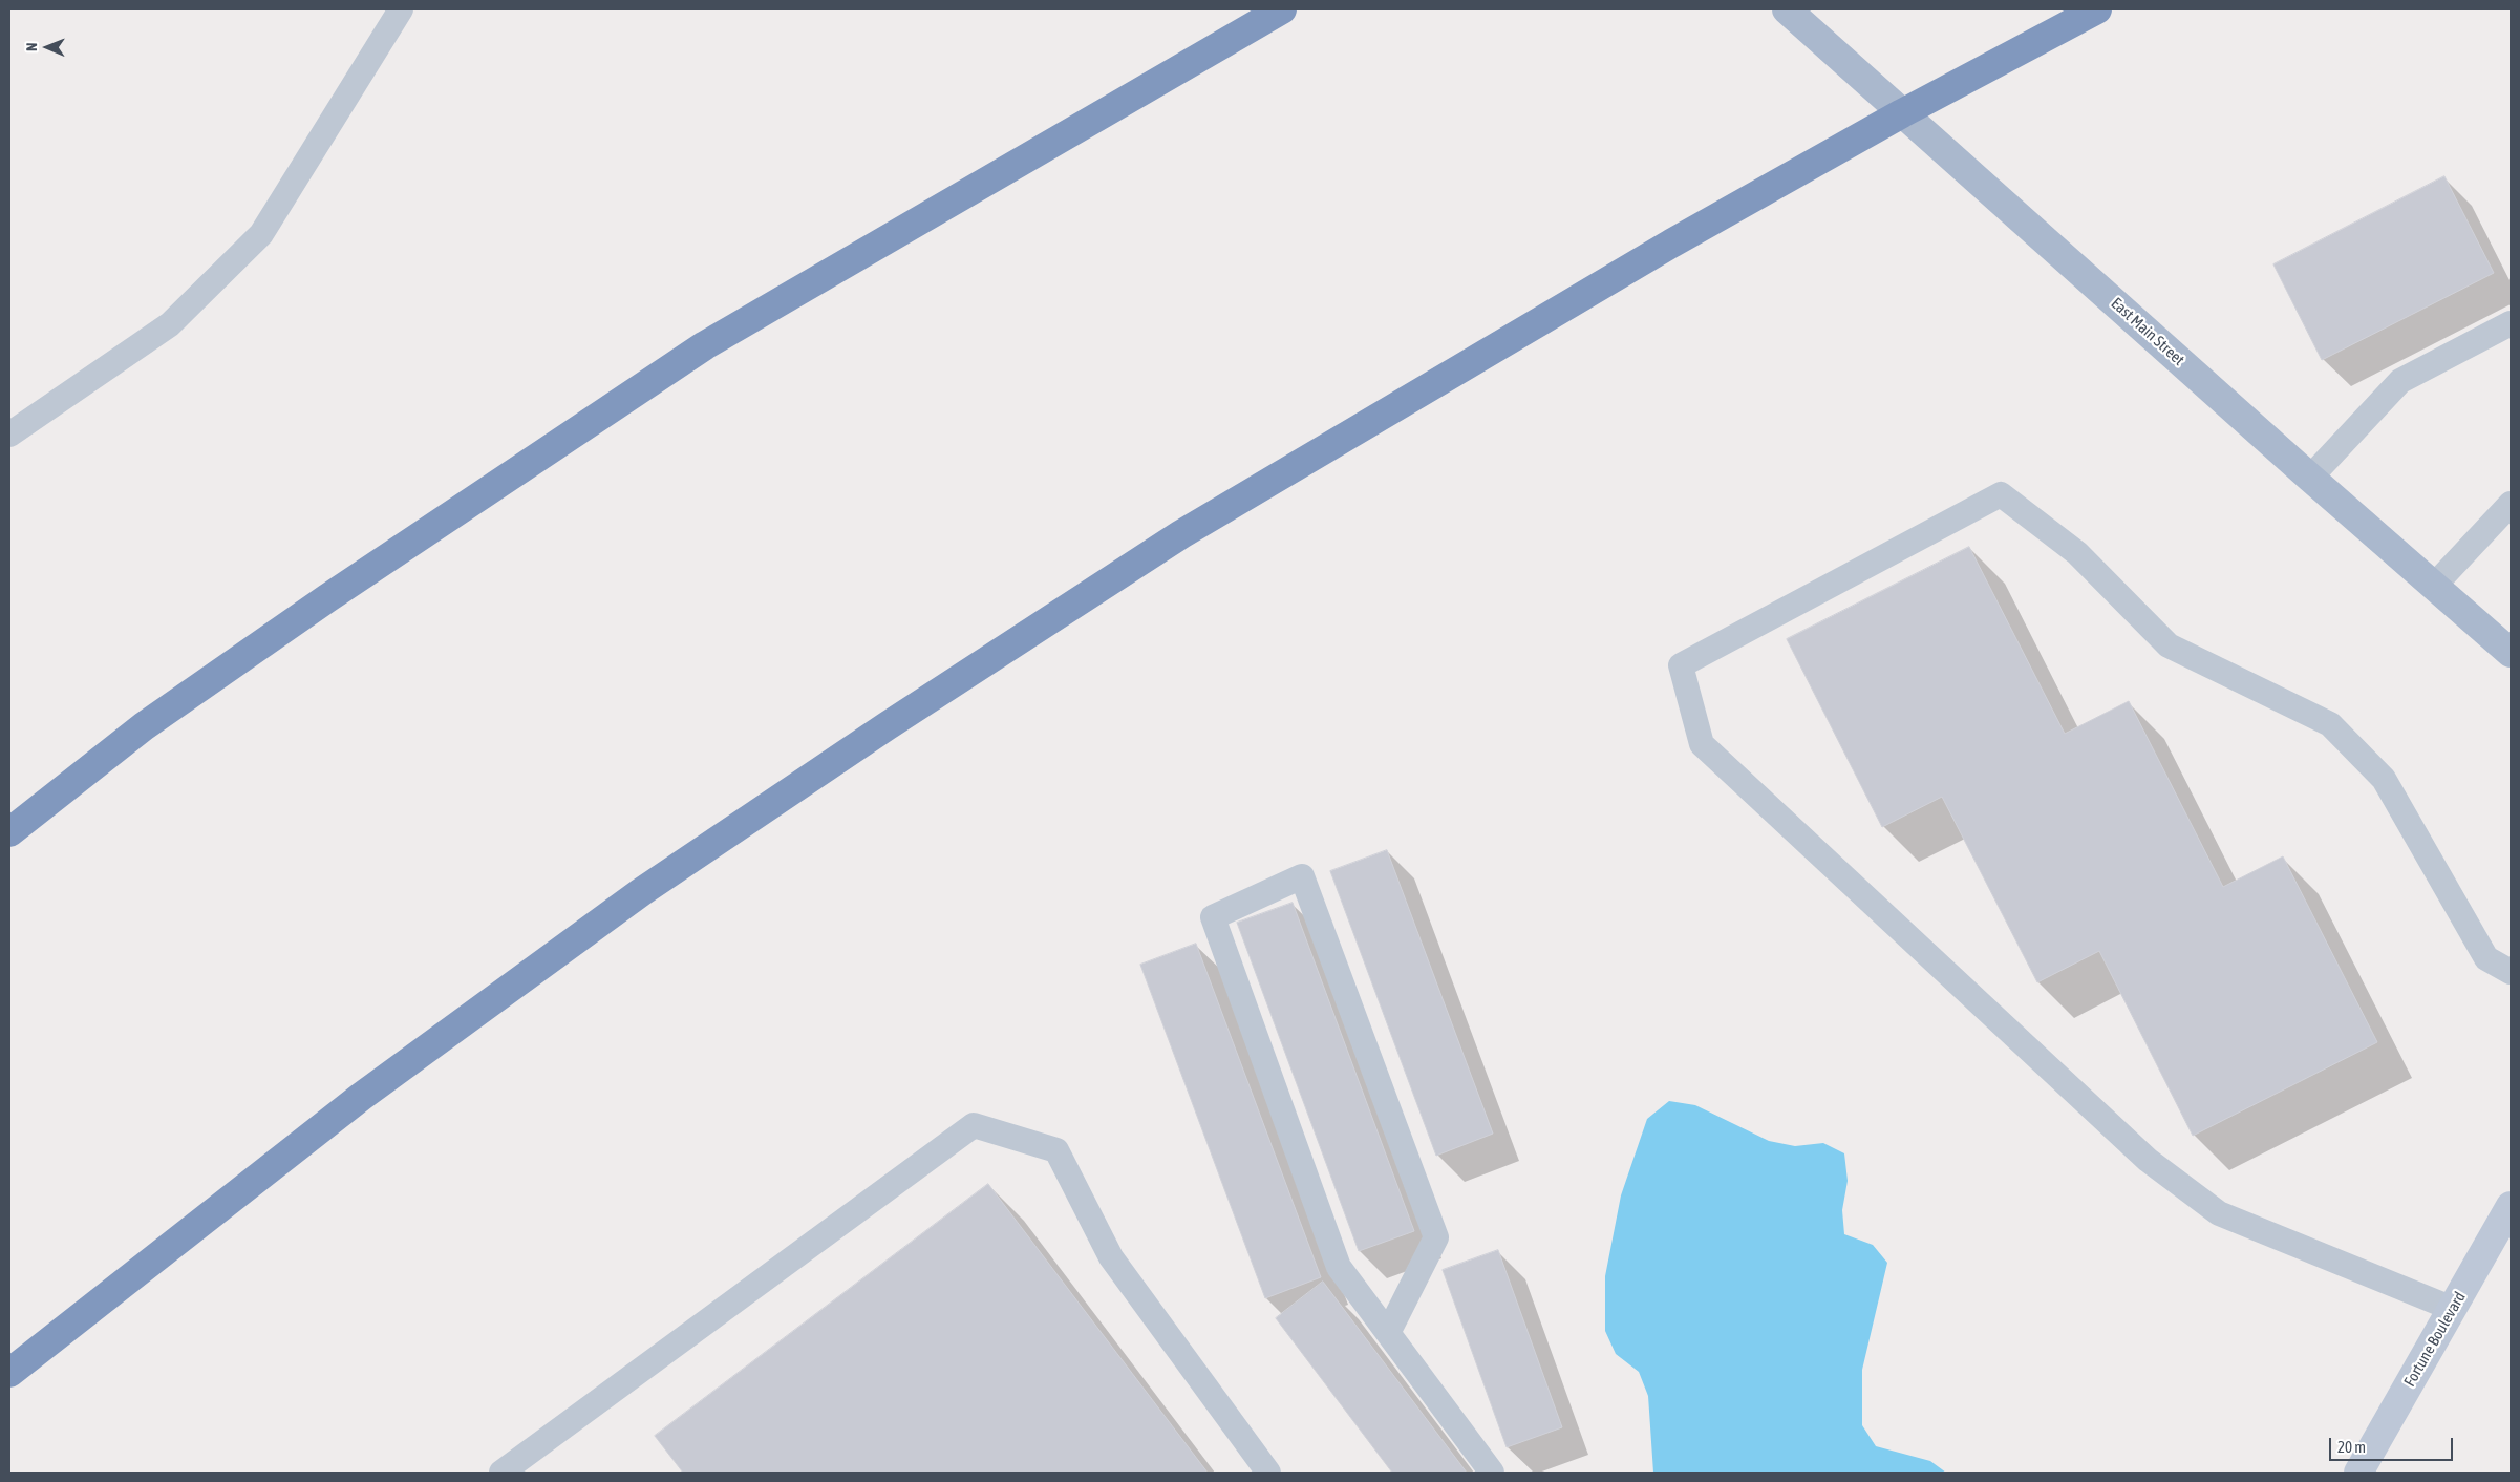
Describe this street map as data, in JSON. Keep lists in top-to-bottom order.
{
  "streets": {
    "main road": ["East Main Street", "Fortune Boulevard"]
  },
  "scale_bar": "20 m",
  "north": "left"
}
